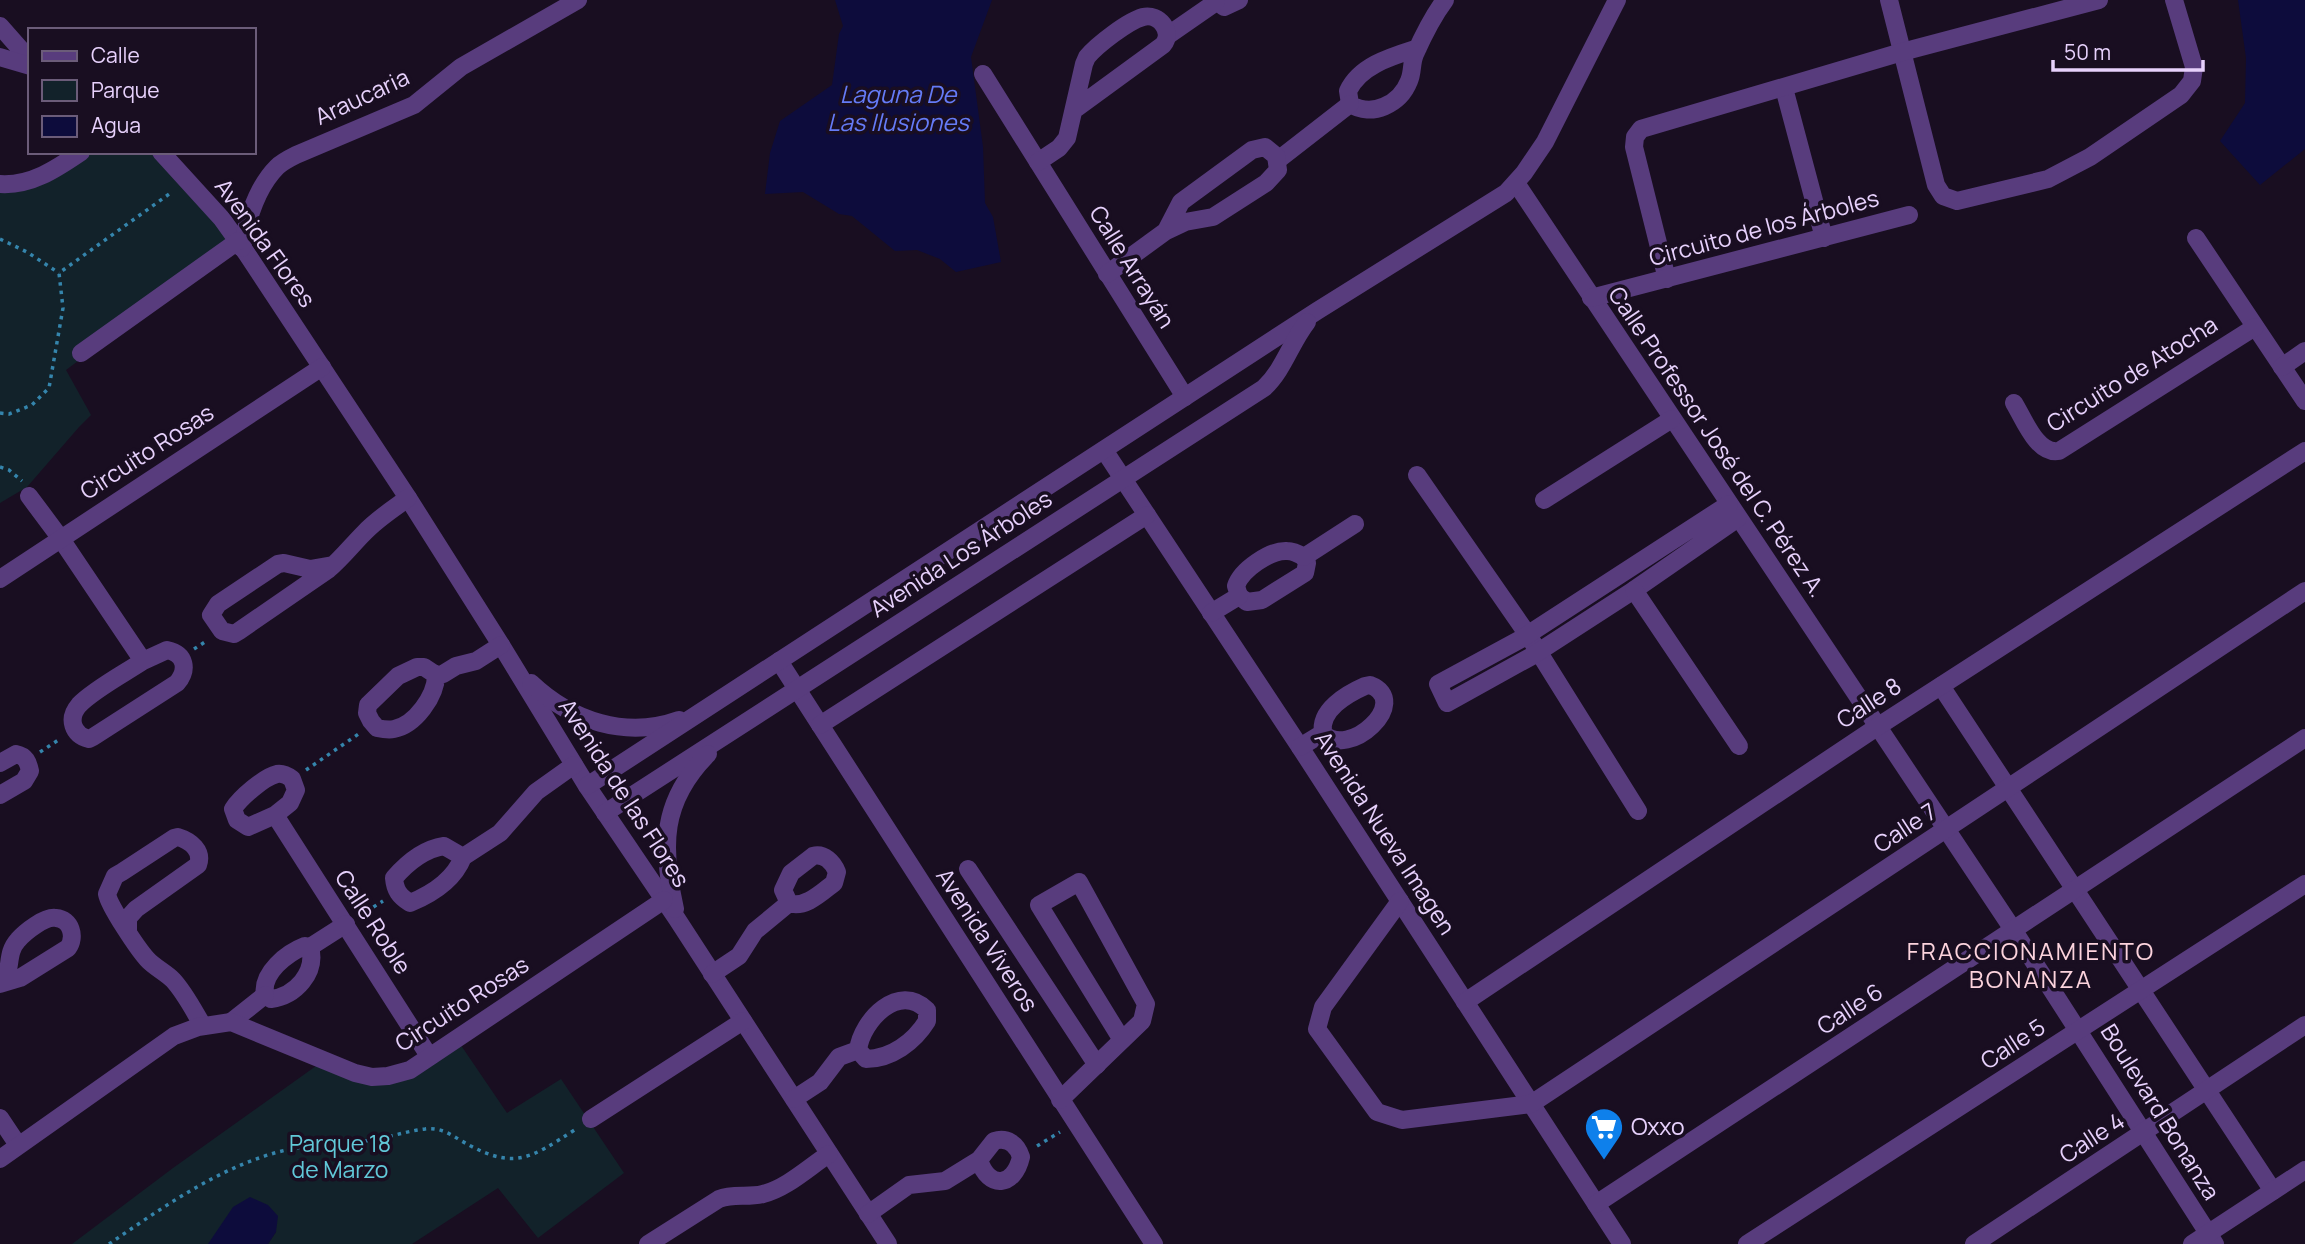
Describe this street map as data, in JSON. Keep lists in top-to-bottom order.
{
  "streets": {
    "street": [
      "Araucaria",
      "Circuito de los Árboles",
      "Avenida Flores",
      "Calle Arrayán",
      "Circuito de Atocha",
      "Calle Professor José del C. Pérez A.",
      "Circuito Rosas",
      "Avenida Los Árboles",
      "Calle 8",
      "Avenida de las Flores",
      "Calle 7",
      "Avenida Nueva Imagen",
      "Calle Roble",
      "Avenida Viveros",
      "Calle 6",
      "Calle 5",
      "Boulevard Bonanza",
      "Calle 4"
    ]
  },
  "crossings": [
    ["Araucaria", "Avenida Flores"],
    ["Circuito de los Árboles", "Calle Professor José del C. Pérez A."],
    ["Avenida Flores", "Circuito Rosas"],
    ["Avenida Flores", "Avenida de las Flores"],
    ["Calle Arrayán", "Avenida Los Árboles"],
    ["Calle Professor José del C. Pérez A.", "Avenida Los Árboles"],
    ["Calle Professor José del C. Pérez A.", "Calle 8"],
    ["Calle Professor José del C. Pérez A.", "Boulevard Bonanza"],
    ["Circuito Rosas", "Avenida de las Flores"],
    ["Circuito Rosas", "Calle Roble"],
    ["Avenida Los Árboles", "Avenida de las Flores"],
    ["Avenida Los Árboles", "Avenida Nueva Imagen"],
    ["Avenida Los Árboles", "Avenida Viveros"],
    ["Calle 8", "Avenida Nueva Imagen"],
    ["Calle 8", "Boulevard Bonanza"],
    ["Calle 7", "Avenida Nueva Imagen"],
    ["Calle 7", "Boulevard Bonanza"],
    ["Avenida Nueva Imagen", "Calle 6"],
    ["Calle 6", "Boulevard Bonanza"],
    ["Calle 5", "Boulevard Bonanza"],
    ["Boulevard Bonanza", "Calle 4"]
  ],
  "districts": ["FRACCIONAMIENTO BONANZA"],
  "water": ["Laguna De Las Ilusiones"],
  "parks": ["Parque 18 de Marzo"],
  "places": {
    "supermarket": ["Oxxo"]
  },
  "legend": ["Calle", "Parque", "Agua"],
  "scale_bar": "50 m"
}
